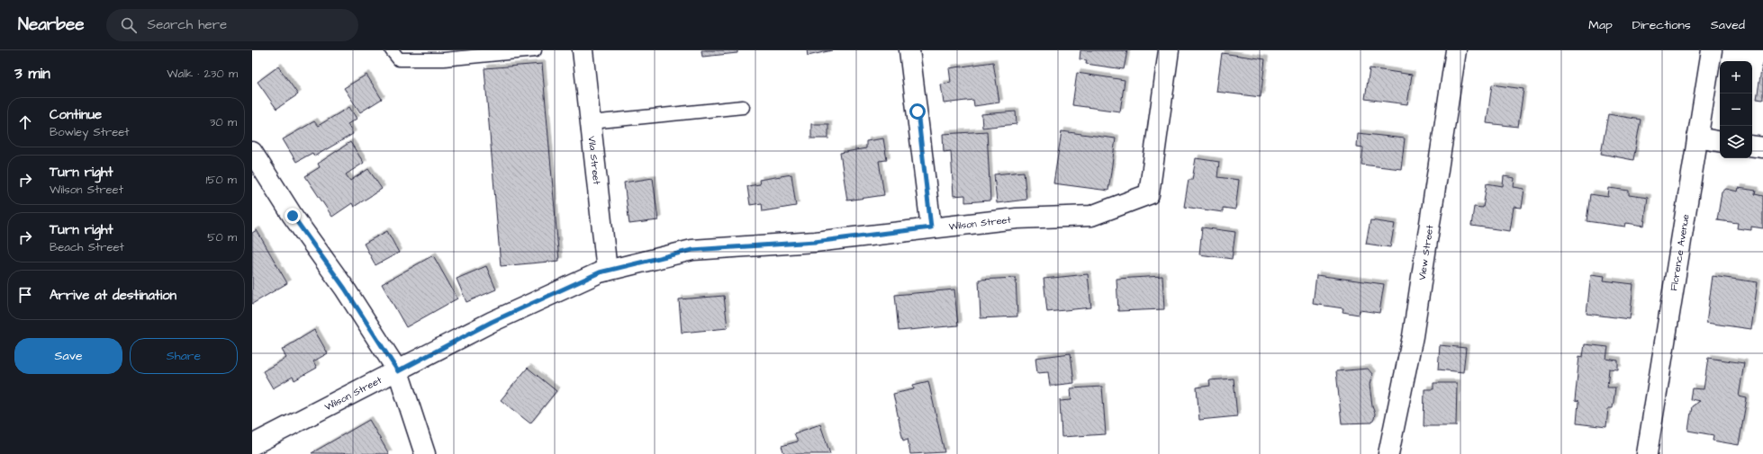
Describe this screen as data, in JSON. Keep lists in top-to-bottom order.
{
  "streets": {
    "street": [
      "Vila Street",
      "Wilson Street",
      "Florence Avenue",
      "View Street"
    ]
  },
  "crossings": [
    ["Vila Street", "Wilson Street"]
  ],
  "page": {
    "header": "Nearbee",
    "search": "Search here",
    "nav": ["Map", "Directions", "Saved"],
    "heading": ["3 min", "Walk · 230 m"],
    "map_buttons": ["+", "−"],
    "list": [
      ["Continue", "Bowley Street", "30 m"],
      ["Turn right", "Wilson Street", "150 m"],
      ["Turn right", "Beach Street", "50 m"],
      "Arrive at destination"
    ],
    "buttons": ["Save", "Share"]
  }
}
